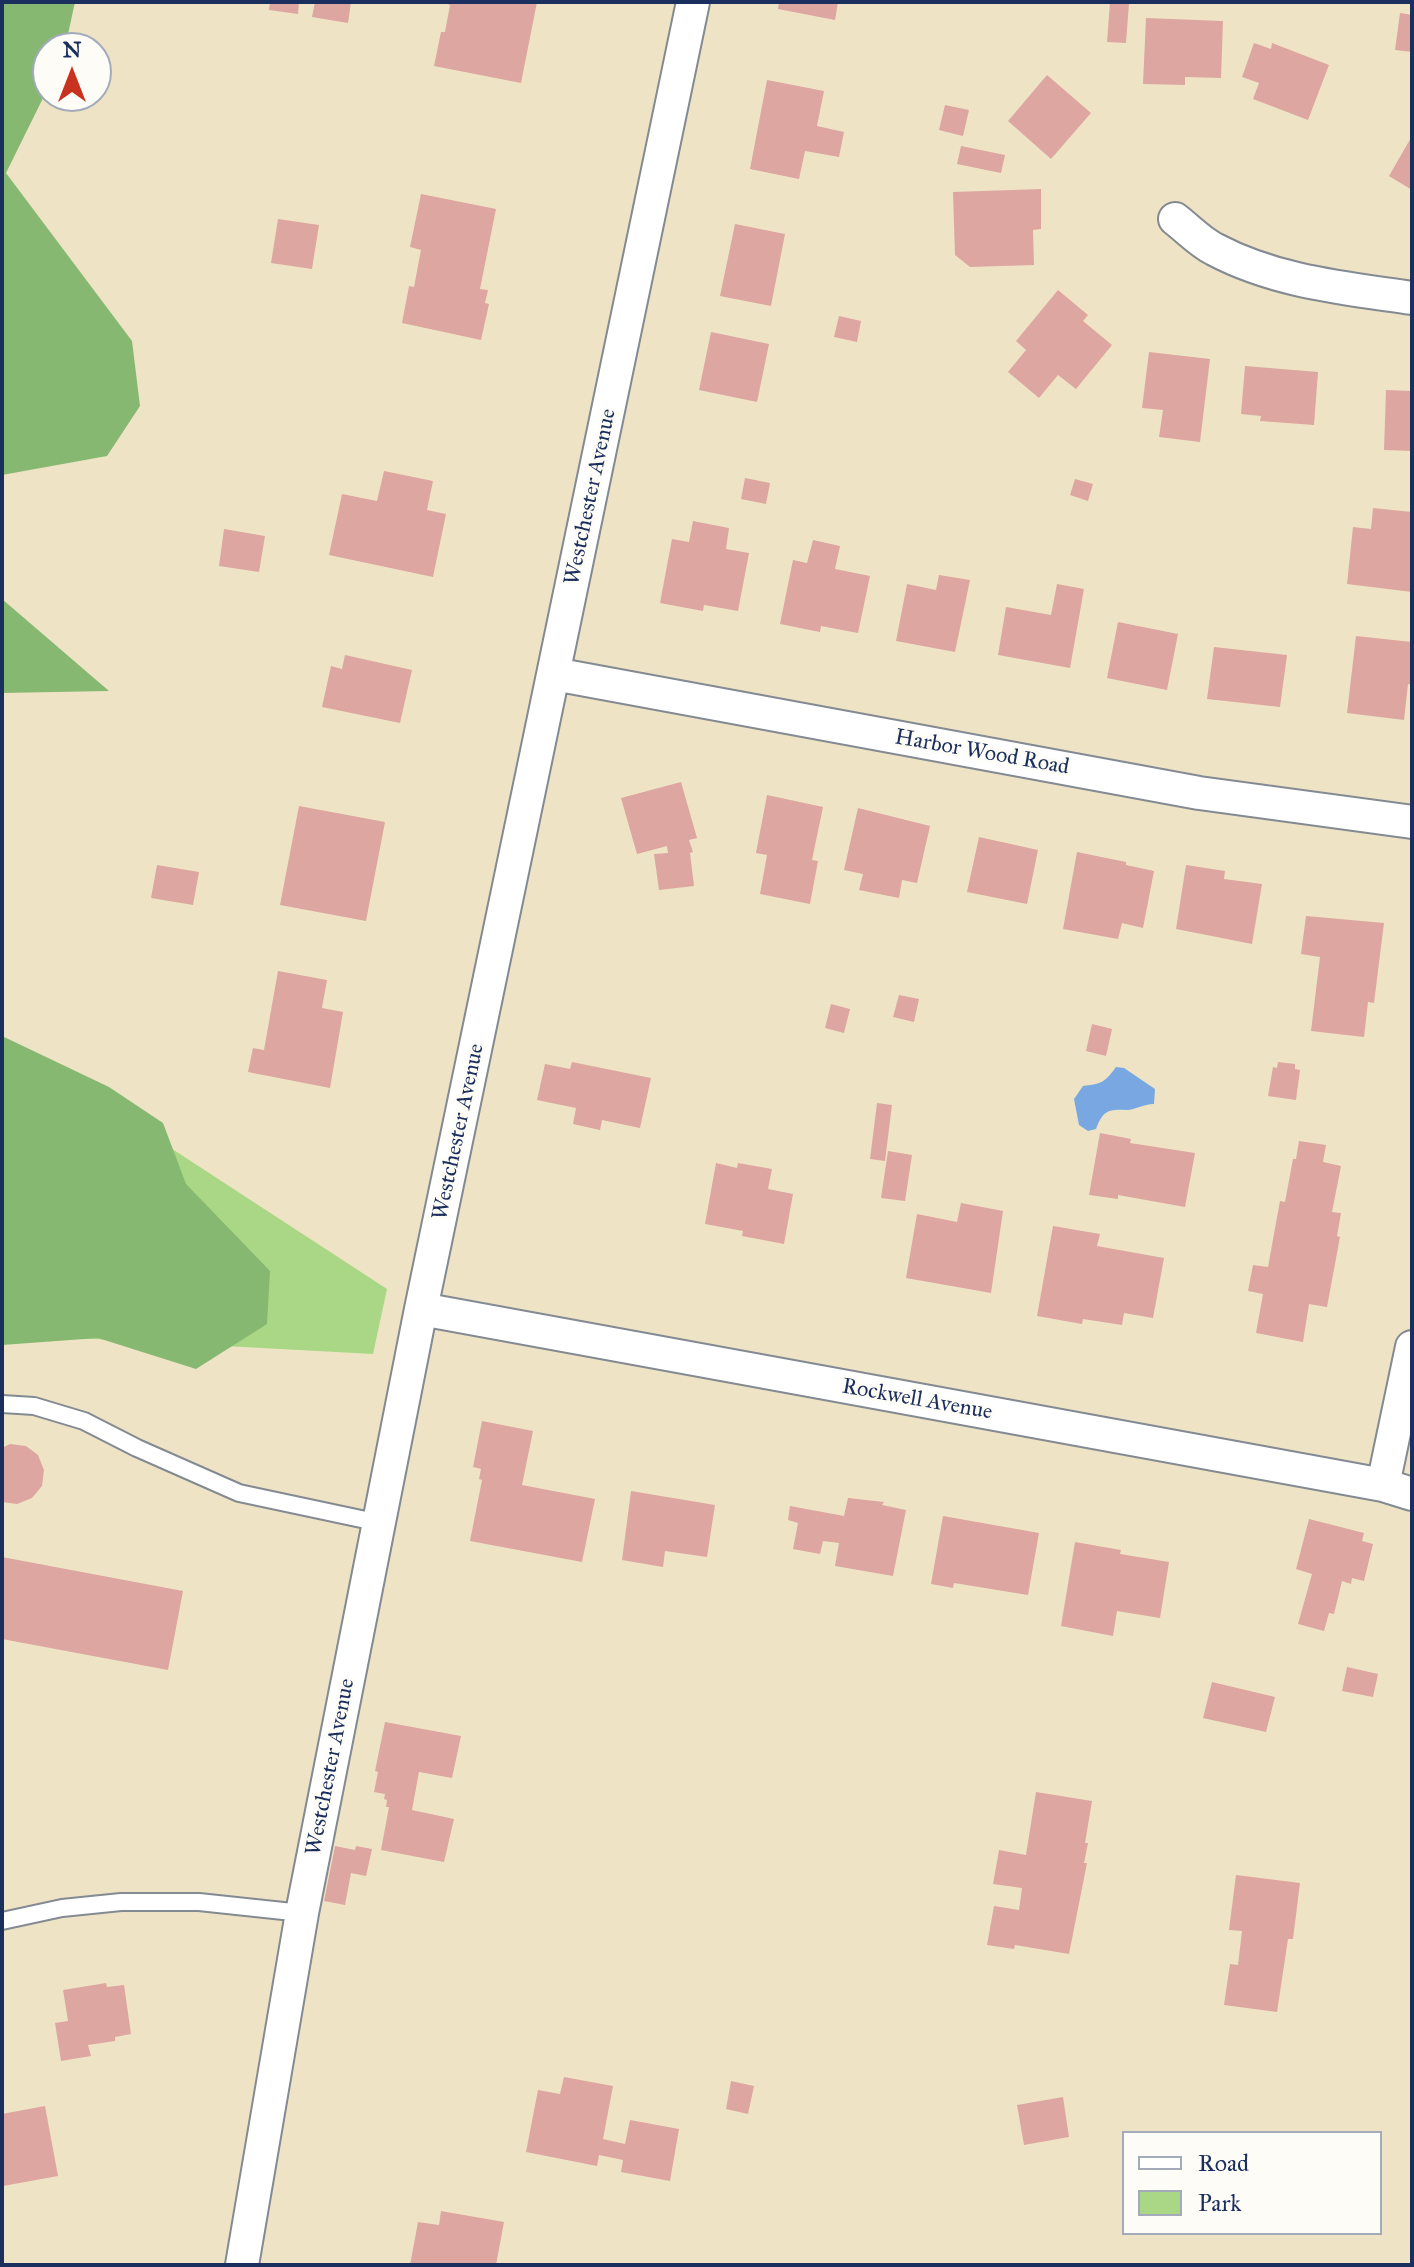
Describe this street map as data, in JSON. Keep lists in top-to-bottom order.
{
  "streets": {
    "street": ["Westchester Avenue", "Harbor Wood Road", "Rockwell Avenue"]
  },
  "crossings": [
    ["Westchester Avenue", "Harbor Wood Road"],
    ["Westchester Avenue", "Rockwell Avenue"]
  ],
  "legend": ["Road", "Park"],
  "north": "top"
}
